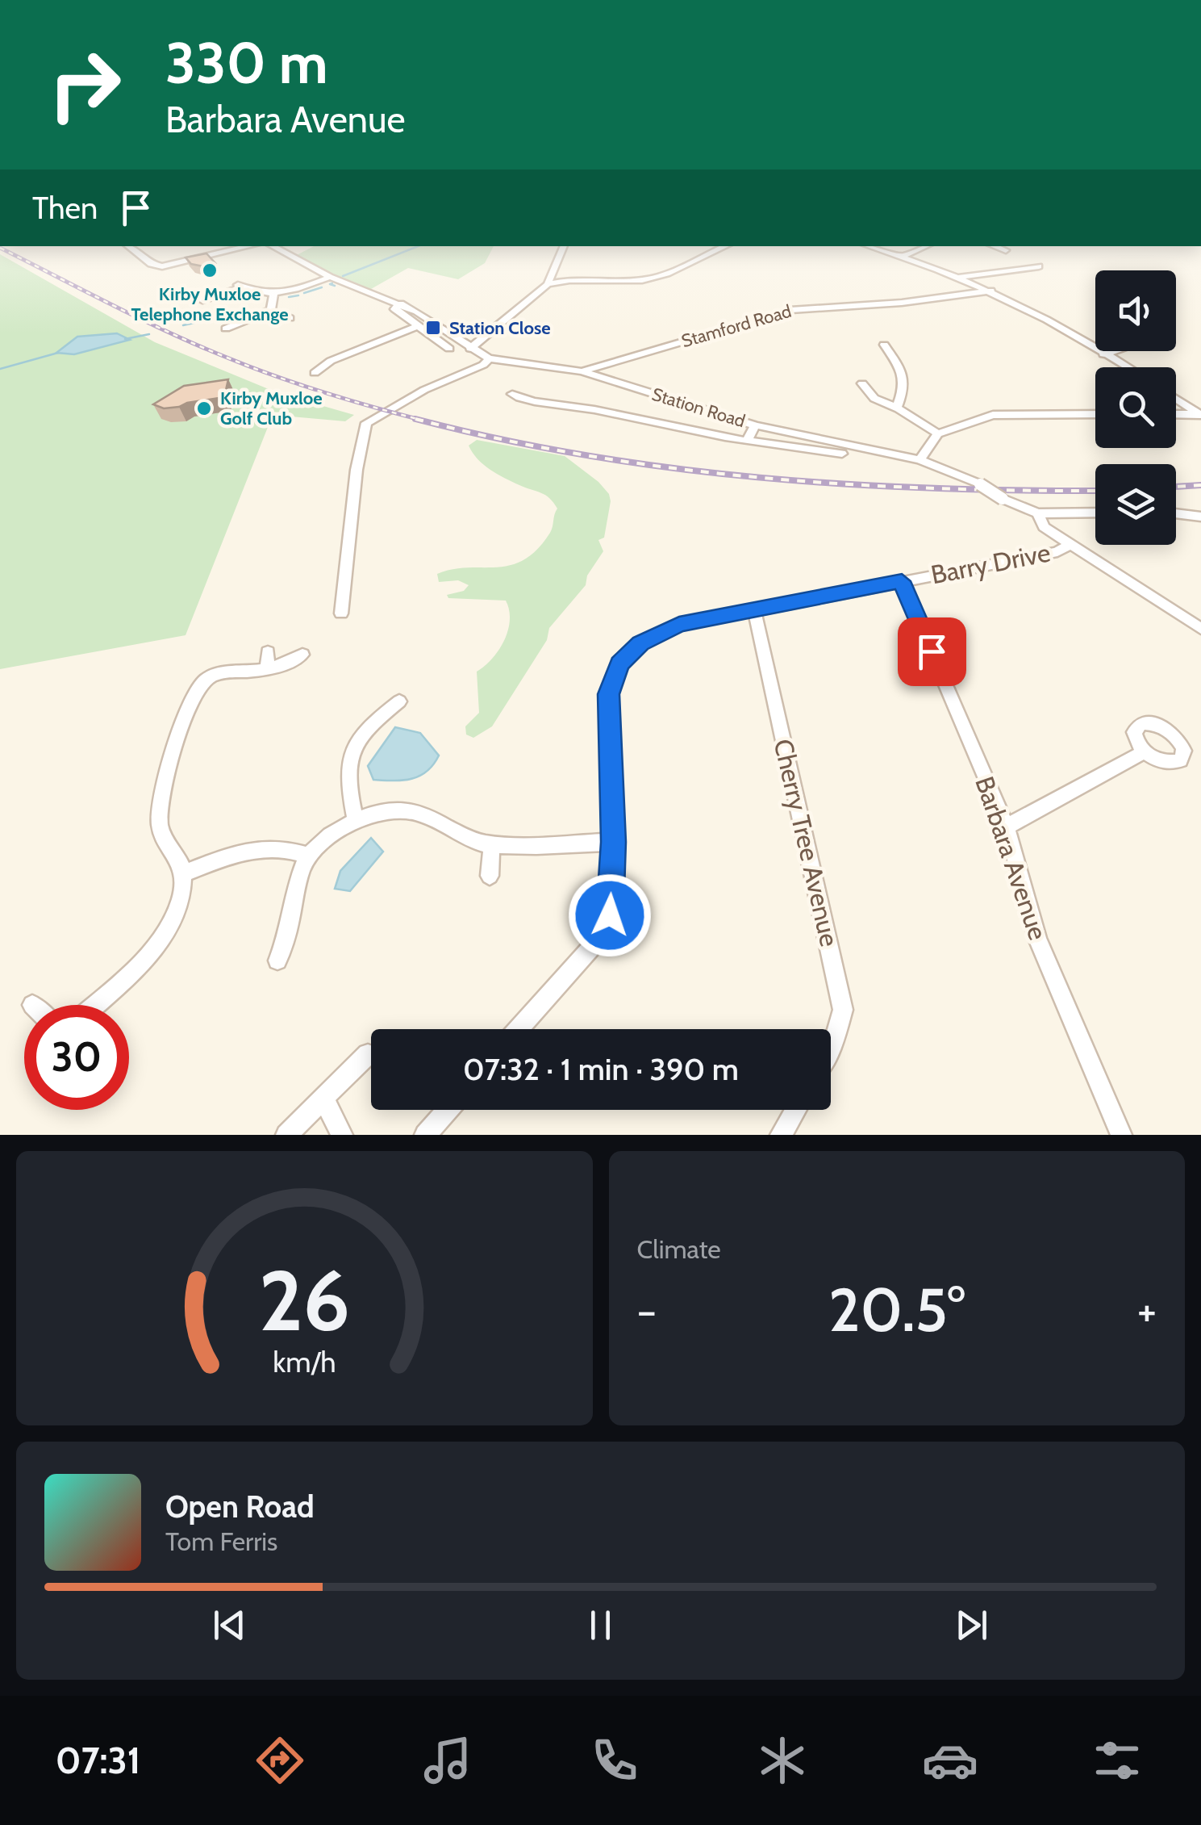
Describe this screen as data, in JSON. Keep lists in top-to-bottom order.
{
  "streets": {
    "street": [
      "Stamford Road",
      "Station Road",
      "Barry Drive",
      "Cherry Tree Avenue",
      "Barbara Avenue"
    ]
  },
  "crossings": [
    ["Stamford Road", "Station Road"],
    ["Barry Drive", "Cherry Tree Avenue"],
    ["Barry Drive", "Barbara Avenue"]
  ],
  "places": {
    "other": ["Kirby Muxloe Telephone Exchange", "Kirby Muxloe Golf Club"],
    "transit": ["Station Close"]
  },
  "page": {
    "turn": ["330 m", "Barbara Avenue"],
    "then": "Then",
    "limit": "30",
    "trip": "07:32 · 1 min · 390 m",
    "tile": "Climate",
    "heat": ["−", "20.5°", "+"],
    "song": ["Open Road", "Tom Ferris"],
    "tabs": "07:31",
    "gauge": ["26", "km/h"]
  }
}
